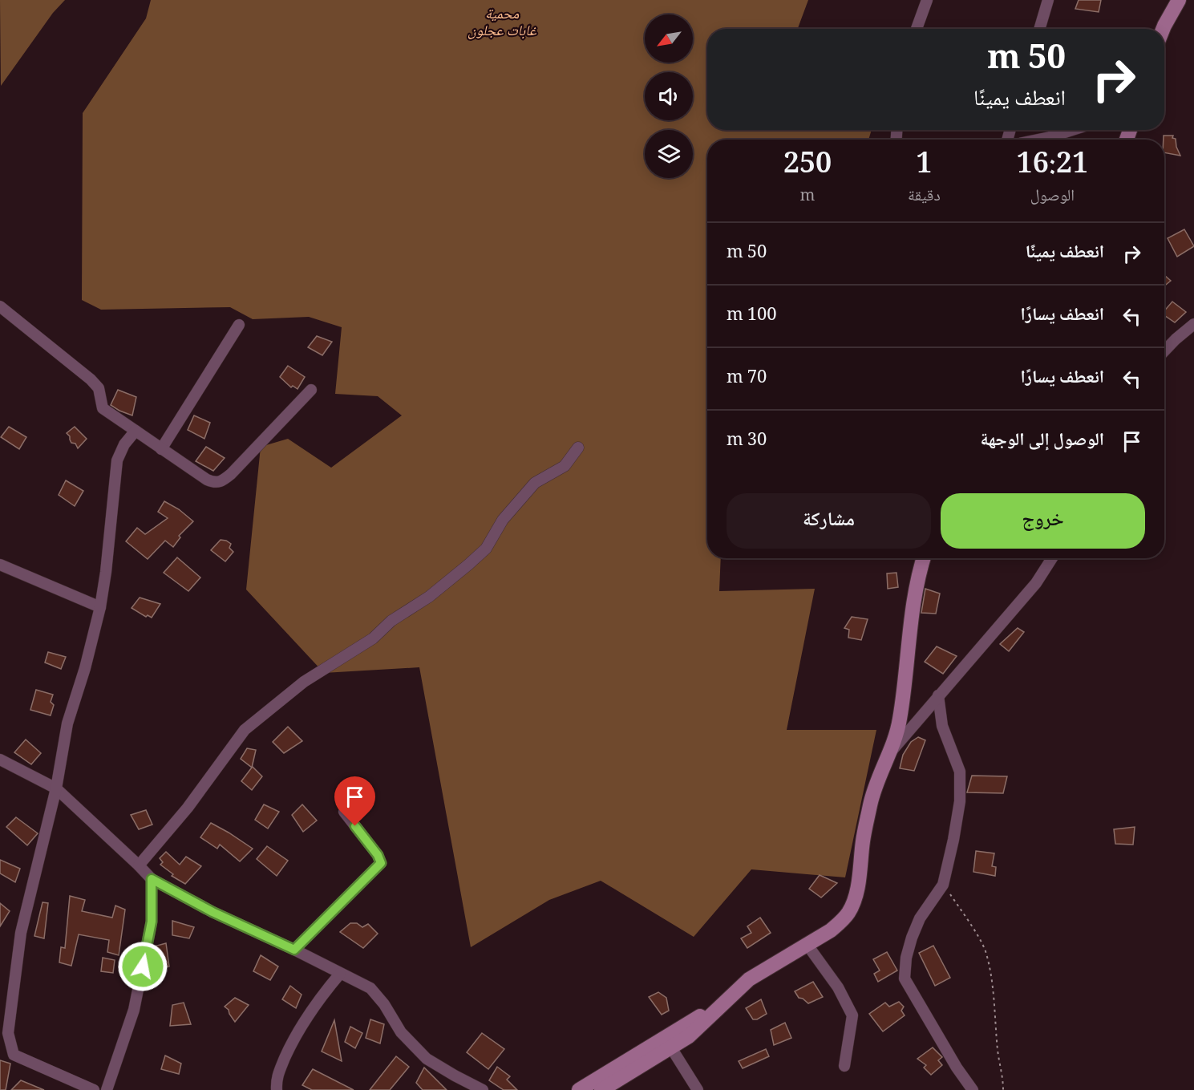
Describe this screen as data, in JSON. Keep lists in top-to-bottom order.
{
  "parks": ["محمية غابات عجلون"],
  "north": "bottom left",
  "page": {
    "turn": ["50 m", "انعطف يمينًا"],
    "eta": [
      "16:21",
      "الوصول",
      "1",
      "دقيقة",
      "250",
      "m"
    ],
    "list": [
      {
        "name": "انعطف يمينًا",
        "value": "50 m"
      },
      {
        "name": "انعطف يسارًا",
        "value": "100 m"
      },
      {
        "name": "انعطف يسارًا",
        "value": "70 m"
      },
      {
        "name": "الوصول إلى الوجهة",
        "value": "30 m"
      }
    ],
    "buttons": ["خروج", "مشاركة"]
  }
}
